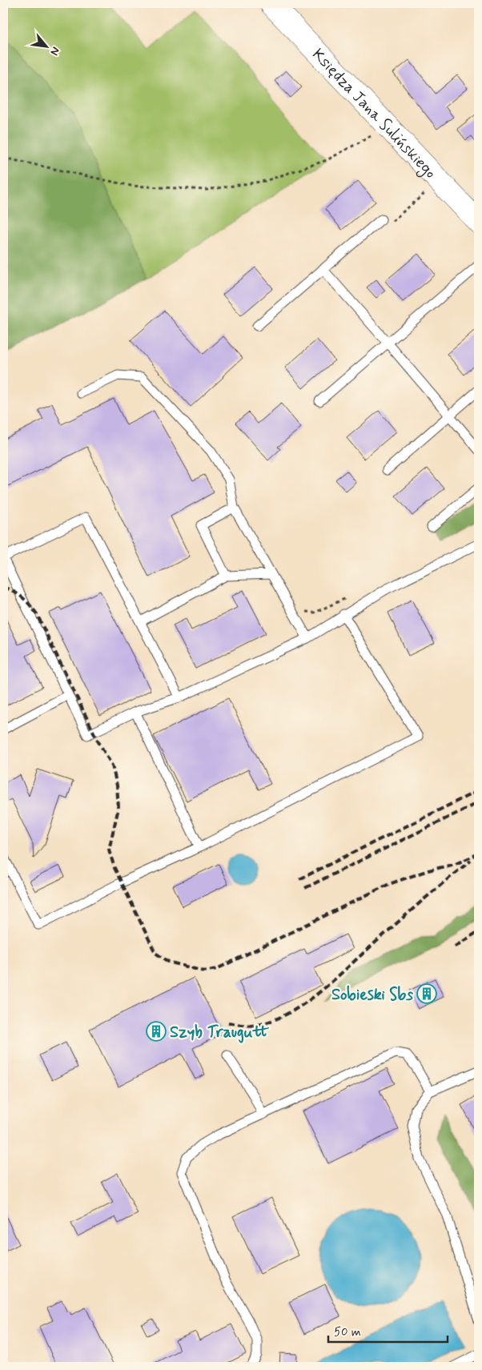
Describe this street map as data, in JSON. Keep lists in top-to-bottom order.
{
  "streets": {
    "street": ["Księdza Jana Sulińskiego"]
  },
  "places": {
    "building": ["Sobieski Sbs", "Szyb Traugutt"]
  },
  "scale_bar": "50 m",
  "north": "bottom right"
}
